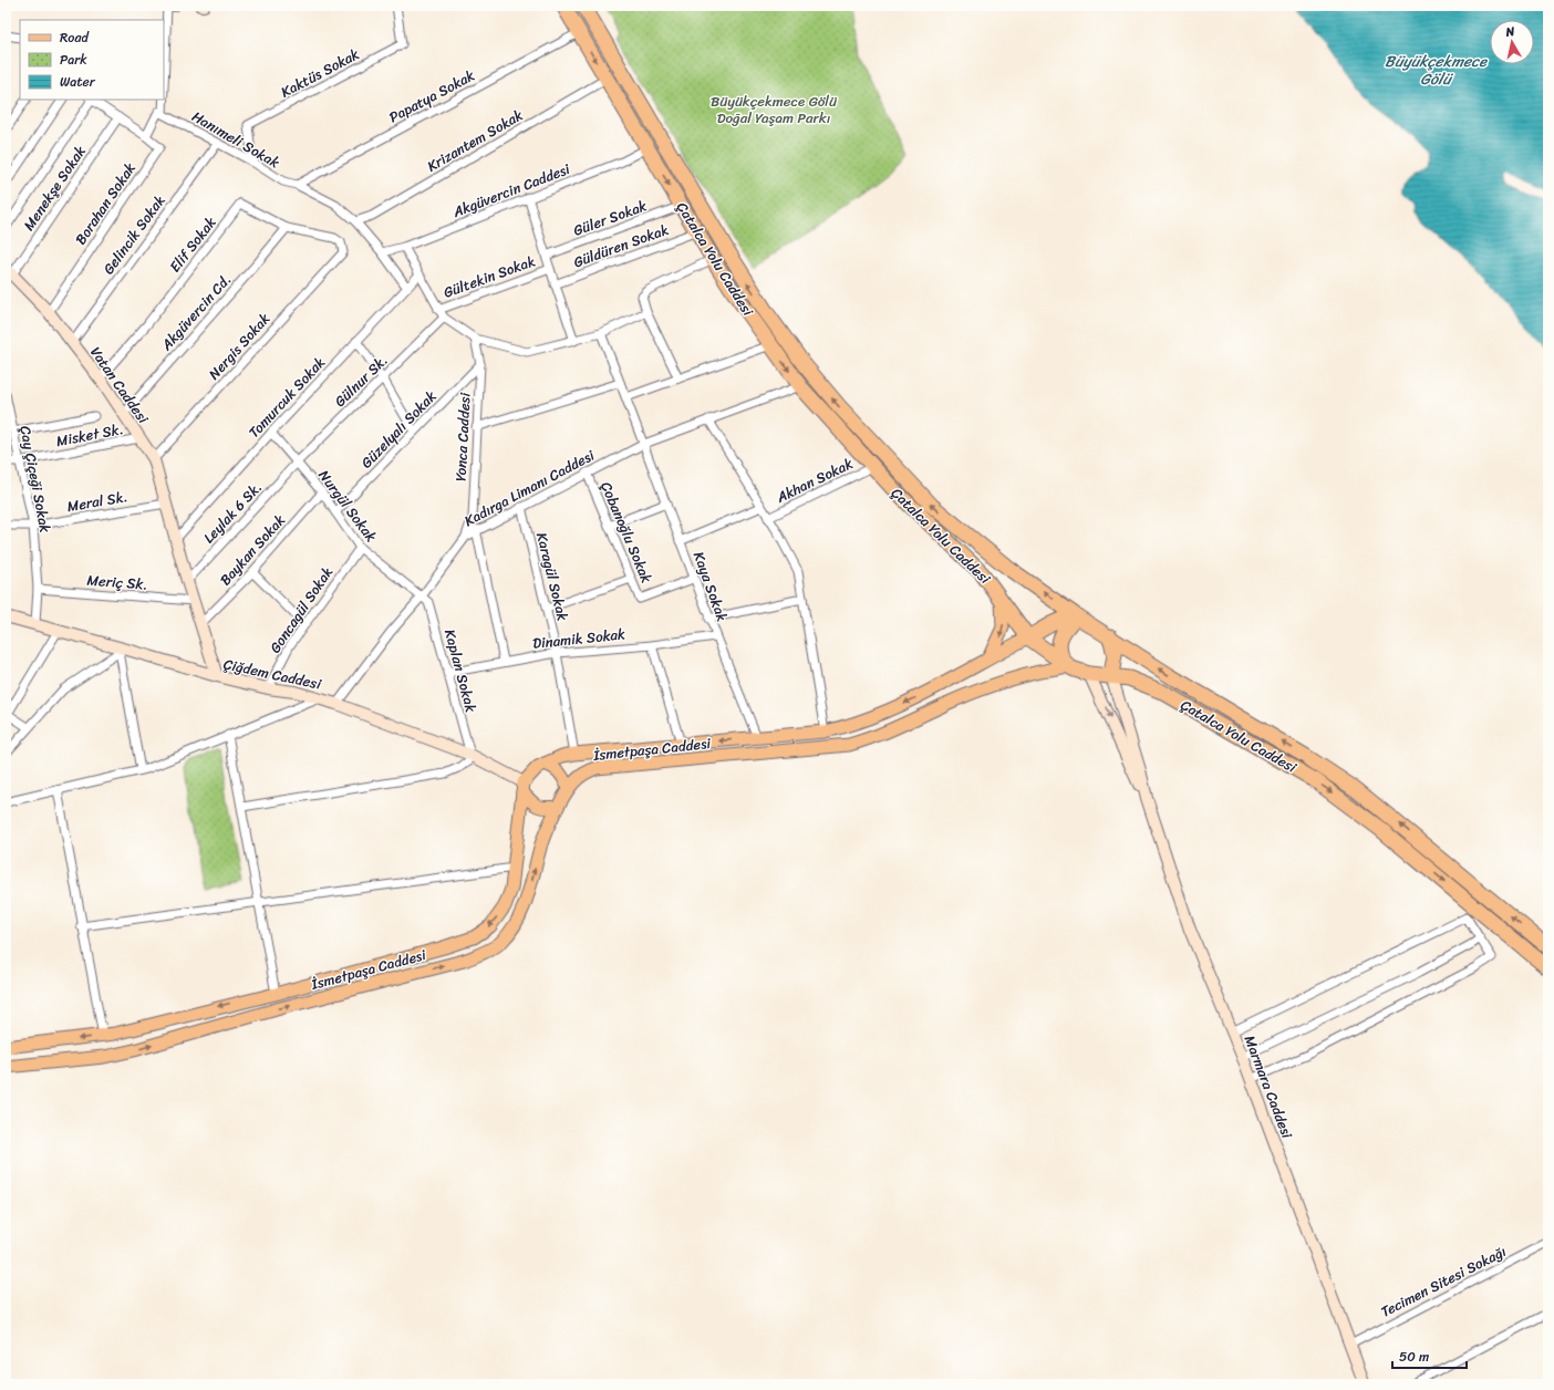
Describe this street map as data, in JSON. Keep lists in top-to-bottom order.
{
  "streets": {
    "highway": ["Çatalca Yolu Caddesi"],
    "main road": ["İsmetpaşa Caddesi"],
    "street": [
      "Kaktüs Sokak",
      "Papatya Sokak",
      "Hanımeli Sokak",
      "Krizantem Sokak",
      "Menekşe Sokak",
      "Akgüvercin Caddesi",
      "Borahan Sokak",
      "Güler Sokak",
      "Gelincik Sokak",
      "Elif Sokak",
      "Güldüren Sokak",
      "Gültekin Sokak",
      "Akgüvercin Cd.",
      "Nergis Sokak",
      "Gülnur Sk.",
      "Vatan Caddesi",
      "Tomurcuk Sokak",
      "Güzelyalı Sokak",
      "Misket Sk.",
      "Yonca Caddesi",
      "Çay Çiçeği Sokak",
      "Akhan Sokak",
      "Kadırga Limanı Caddesi",
      "Meral Sk.",
      "Nurgül Sokak",
      "Leylak 6 Sk.",
      "Çobanoğlu Sokak",
      "Baykan Sokak",
      "Karagül Sokak",
      "Meriç Sk.",
      "Kaya Sokak",
      "Goncagül Sokak",
      "Dinamik Sokak",
      "Kaplan Sokak",
      "Çiğdem Caddesi",
      "Marmara Caddesi",
      "Tecimen Sitesi Sokağı"
    ]
  },
  "crossings": [
    ["Kaktüs Sokak", "Hanımeli Sokak"],
    ["Papatya Sokak", "Hanımeli Sokak"],
    ["Papatya Sokak", "Çatalca Yolu Caddesi"],
    ["Hanımeli Sokak", "Krizantem Sokak"],
    ["Hanımeli Sokak", "Akgüvercin Caddesi"],
    ["Hanımeli Sokak", "Gelincik Sokak"],
    ["Hanımeli Sokak", "Tomurcuk Sokak"],
    ["Krizantem Sokak", "Çatalca Yolu Caddesi"],
    ["Menekşe Sokak", "Vatan Caddesi"],
    ["Akgüvercin Caddesi", "Çatalca Yolu Caddesi"],
    ["Borahan Sokak", "Vatan Caddesi"],
    ["Güler Sokak", "Çatalca Yolu Caddesi"],
    ["Gelincik Sokak", "Vatan Caddesi"],
    ["Elif Sokak", "Akgüvercin Cd."],
    ["Elif Sokak", "Nergis Sokak"],
    ["Elif Sokak", "Vatan Caddesi"],
    ["Güldüren Sokak", "Çatalca Yolu Caddesi"],
    ["Çatalca Yolu Caddesi", "Akhan Sokak"],
    ["Çatalca Yolu Caddesi", "Kadırga Limanı Caddesi"],
    ["Çatalca Yolu Caddesi", "İsmetpaşa Caddesi"],
    ["Akgüvercin Cd.", "Vatan Caddesi"],
    ["Nergis Sokak", "Vatan Caddesi"],
    ["Gülnur Sk.", "Nurgül Sokak"],
    ["Gülnur Sk.", "Leylak 6 Sk."],
    ["Vatan Caddesi", "Tomurcuk Sokak"],
    ["Vatan Caddesi", "Misket Sk."],
    ["Vatan Caddesi", "Meral Sk."],
    ["Vatan Caddesi", "Leylak 6 Sk."],
    ["Vatan Caddesi", "Baykan Sokak"],
    ["Vatan Caddesi", "Meriç Sk."],
    ["Vatan Caddesi", "Çiğdem Caddesi"],
    ["Tomurcuk Sokak", "Nurgül Sokak"],
    ["Güzelyalı Sokak", "Yonca Caddesi"],
    ["Güzelyalı Sokak", "Nurgül Sokak"],
    ["Misket Sk.", "Çay Çiçeği Sokak"],
    ["Yonca Caddesi", "Kadırga Limanı Caddesi"],
    ["Çay Çiçeği Sokak", "Meral Sk."],
    ["Çay Çiçeği Sokak", "Meriç Sk."],
    ["Çay Çiçeği Sokak", "Çiğdem Caddesi"],
    ["Akhan Sokak", "Kaya Sokak"],
    ["Kadırga Limanı Caddesi", "Nurgül Sokak"],
    ["Kadırga Limanı Caddesi", "Çobanoğlu Sokak"],
    ["Kadırga Limanı Caddesi", "Karagül Sokak"],
    ["Kadırga Limanı Caddesi", "Kaya Sokak"],
    ["Kadırga Limanı Caddesi", "Kaplan Sokak"],
    ["Kadırga Limanı Caddesi", "Çiğdem Caddesi"],
    ["Nurgül Sokak", "Leylak 6 Sk."],
    ["Nurgül Sokak", "Baykan Sokak"],
    ["Nurgül Sokak", "Goncagül Sokak"],
    ["Nurgül Sokak", "Kaplan Sokak"],
    ["Çobanoğlu Sokak", "Kaya Sokak"],
    ["Karagül Sokak", "Dinamik Sokak"],
    ["Karagül Sokak", "İsmetpaşa Caddesi"],
    ["Kaya Sokak", "Dinamik Sokak"],
    ["Kaya Sokak", "İsmetpaşa Caddesi"],
    ["Goncagül Sokak", "Çiğdem Caddesi"],
    ["Dinamik Sokak", "Kaplan Sokak"],
    ["Kaplan Sokak", "Çiğdem Caddesi"],
    ["Çiğdem Caddesi", "İsmetpaşa Caddesi"],
    ["Marmara Caddesi", "Tecimen Sitesi Sokağı"]
  ],
  "water": ["Büyükçekmece Gölü"],
  "parks": ["Büyükçekmece Gölü Doğal Yaşam Parkı"],
  "legend": ["Road", "Park", "Water"],
  "scale_bar": "50 m",
  "north": "top"
}
